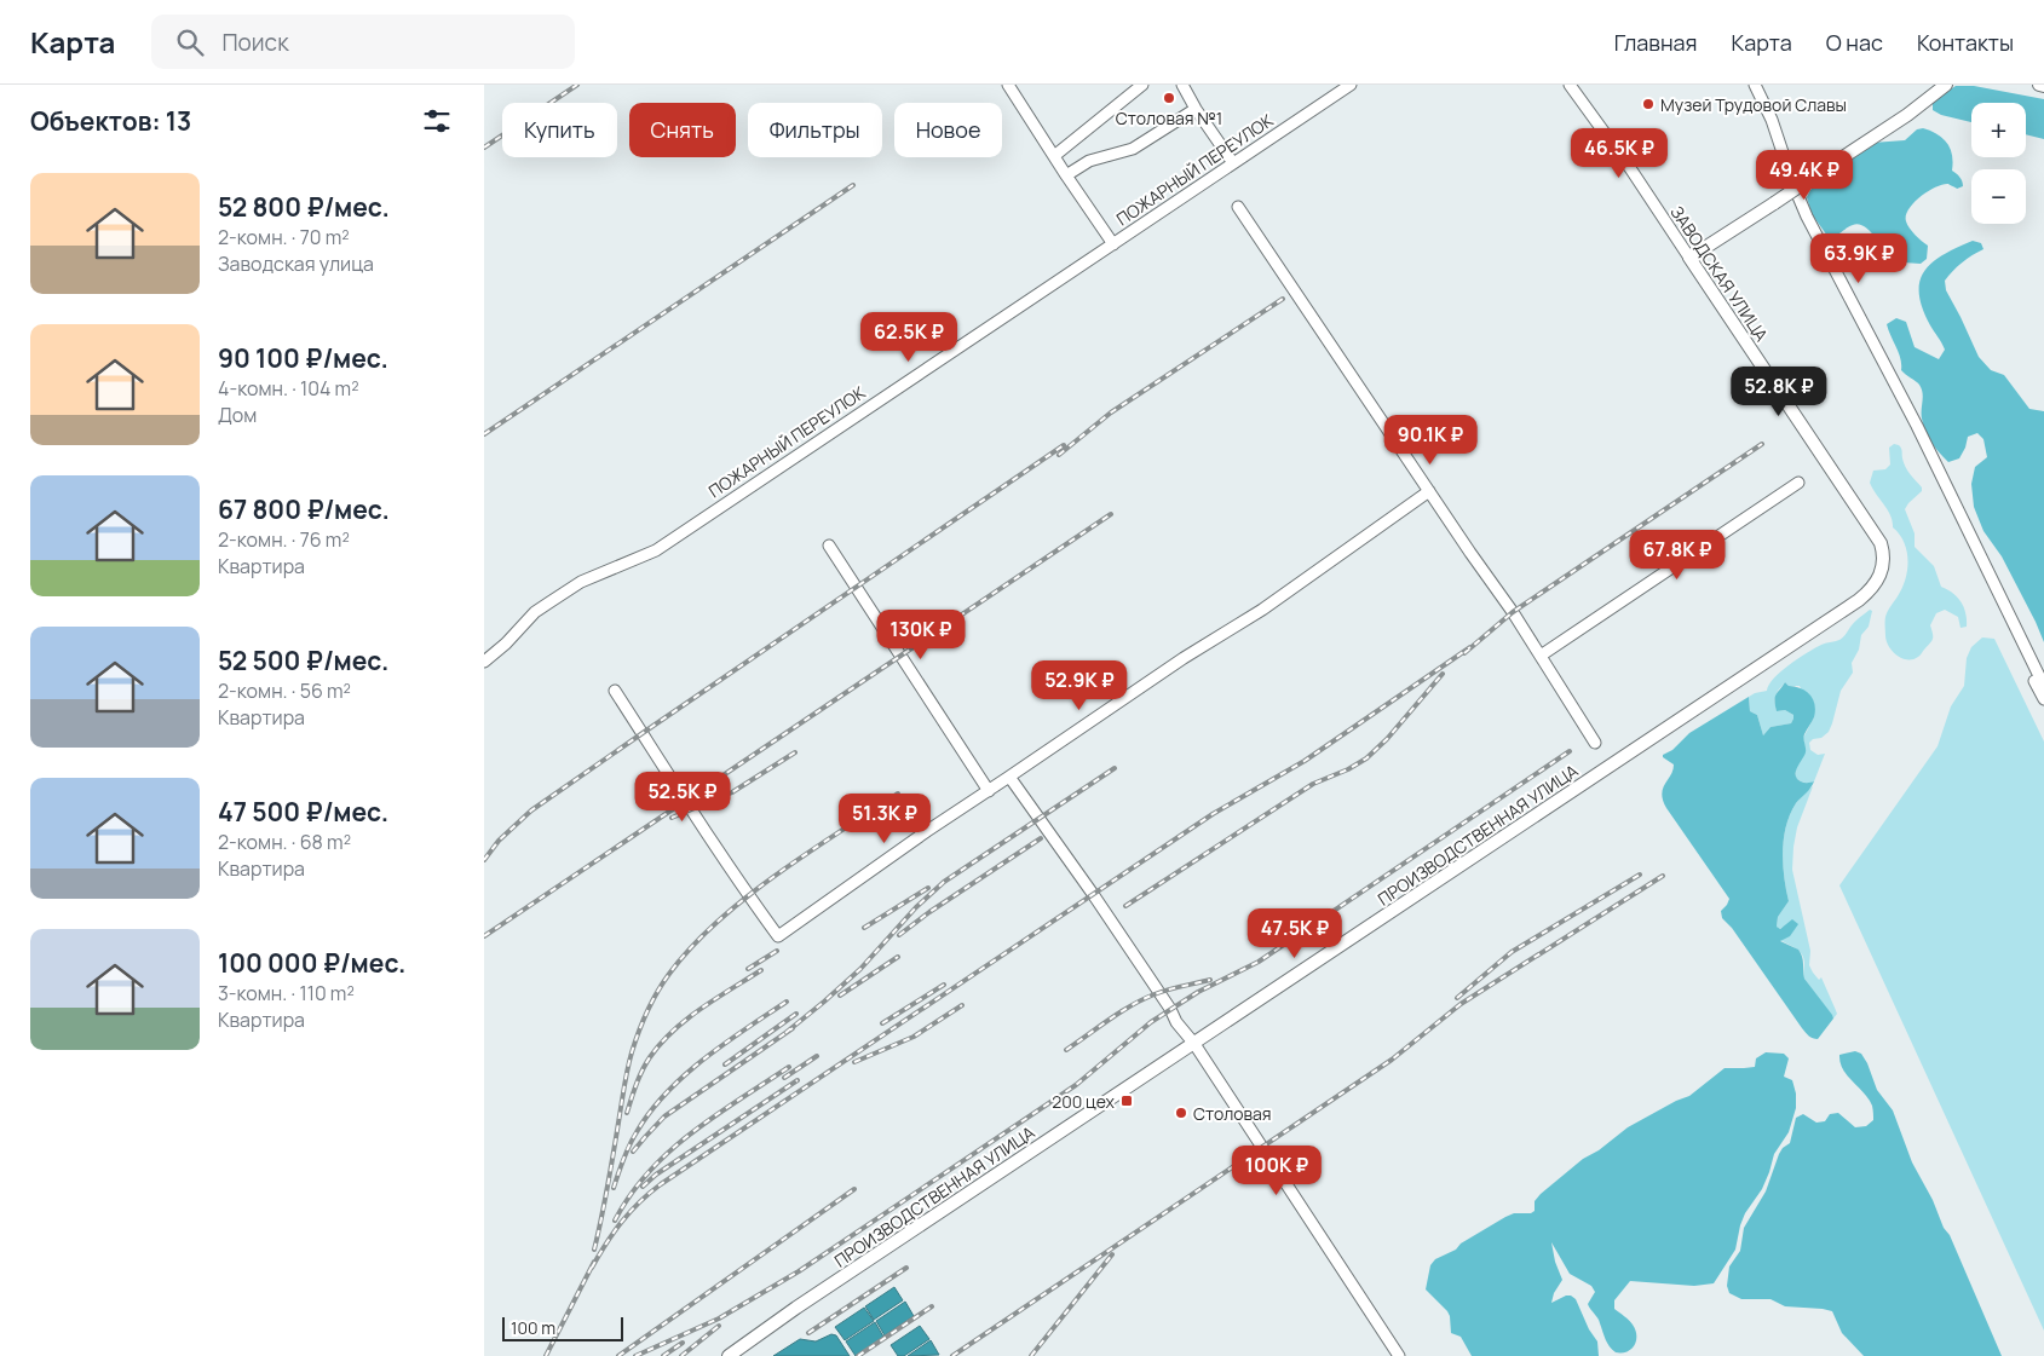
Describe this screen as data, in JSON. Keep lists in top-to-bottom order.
{
  "streets": {
    "main road": ["ЗАВОДСКАЯ УЛИЦА", "ПРОИЗВОДСТВЕННАЯ УЛИЦА"],
    "street": ["ПОЖАРНЫЙ ПЕРЕУЛОК"]
  },
  "crossings": [
    ["ЗАВОДСКАЯ УЛИЦА", "ПРОИЗВОДСТВЕННАЯ УЛИЦА"]
  ],
  "places": {
    "other": ["Столовая №1", "Музей Трудовой Славы", "Cтоловая"],
    "transit": ["200 цех"]
  },
  "scale_bar": "100 m",
  "page": {
    "header": "Карта",
    "search": "Поиск",
    "nav": [
      "Главная",
      "Карта",
      "О нас",
      "Контакты"
    ],
    "heading": "Объектов: 13",
    "map_buttons": ["+", "−"],
    "chip": [
      "Купить",
      "Снять",
      "Фильтры",
      "Новое"
    ],
    "price": [
      "46.5K ₽",
      "49.4K ₽",
      "63.9K ₽",
      "62.5K ₽",
      "52.8K ₽",
      "90.1K ₽",
      "67.8K ₽",
      "130K ₽",
      "52.9K ₽",
      "52.5K ₽",
      "51.3K ₽",
      "47.5K ₽",
      "100K ₽"
    ],
    "list": [
      {
        "name": "52 800 ₽/мес.",
        "note": "2-комн. · 70 m² · Заводская улица"
      },
      {
        "name": "90 100 ₽/мес.",
        "note": "4-комн. · 104 m² · Дом"
      },
      {
        "name": "67 800 ₽/мес.",
        "note": "2-комн. · 76 m² · Квартира"
      },
      {
        "name": "52 500 ₽/мес.",
        "note": "2-комн. · 56 m² · Квартира"
      },
      {
        "name": "47 500 ₽/мес.",
        "note": "2-комн. · 68 m² · Квартира"
      },
      {
        "name": "100 000 ₽/мес.",
        "note": "3-комн. · 110 m² · Квартира"
      }
    ],
    "scale": "100 m"
  }
}
